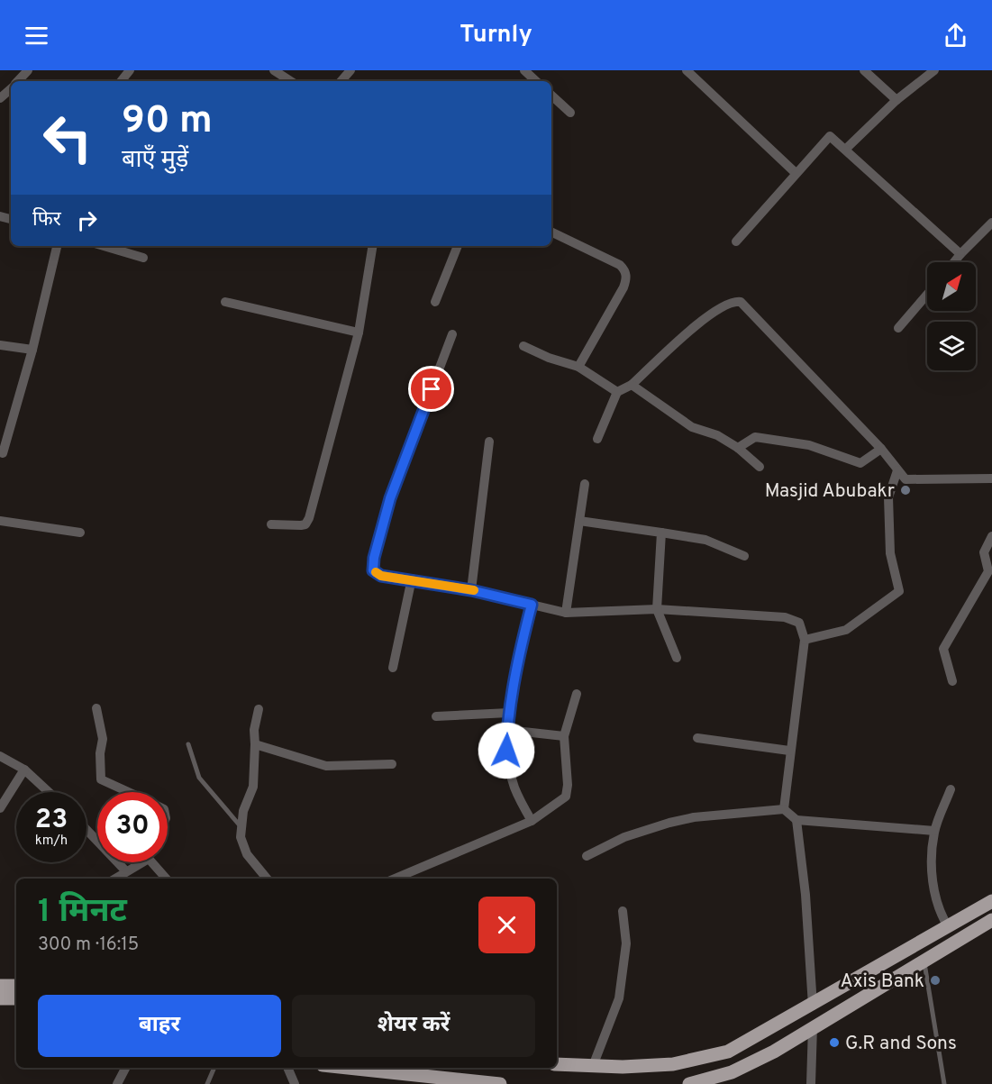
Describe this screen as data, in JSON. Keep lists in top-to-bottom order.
{
  "places": ["Masjid Abubakr", "Axis Bank", "G.R and Sons"],
  "north": "top right",
  "page": {
    "header": "Turnly",
    "turn": ["90 m", "बाएँ मुड़ें"],
    "then": "फिर",
    "speed": "23 km/h",
    "limit": "30",
    "heading": ["1 मिनट", "300 m · 16:15"],
    "buttons": ["बाहर", "शेयर करें"]
  }
}
